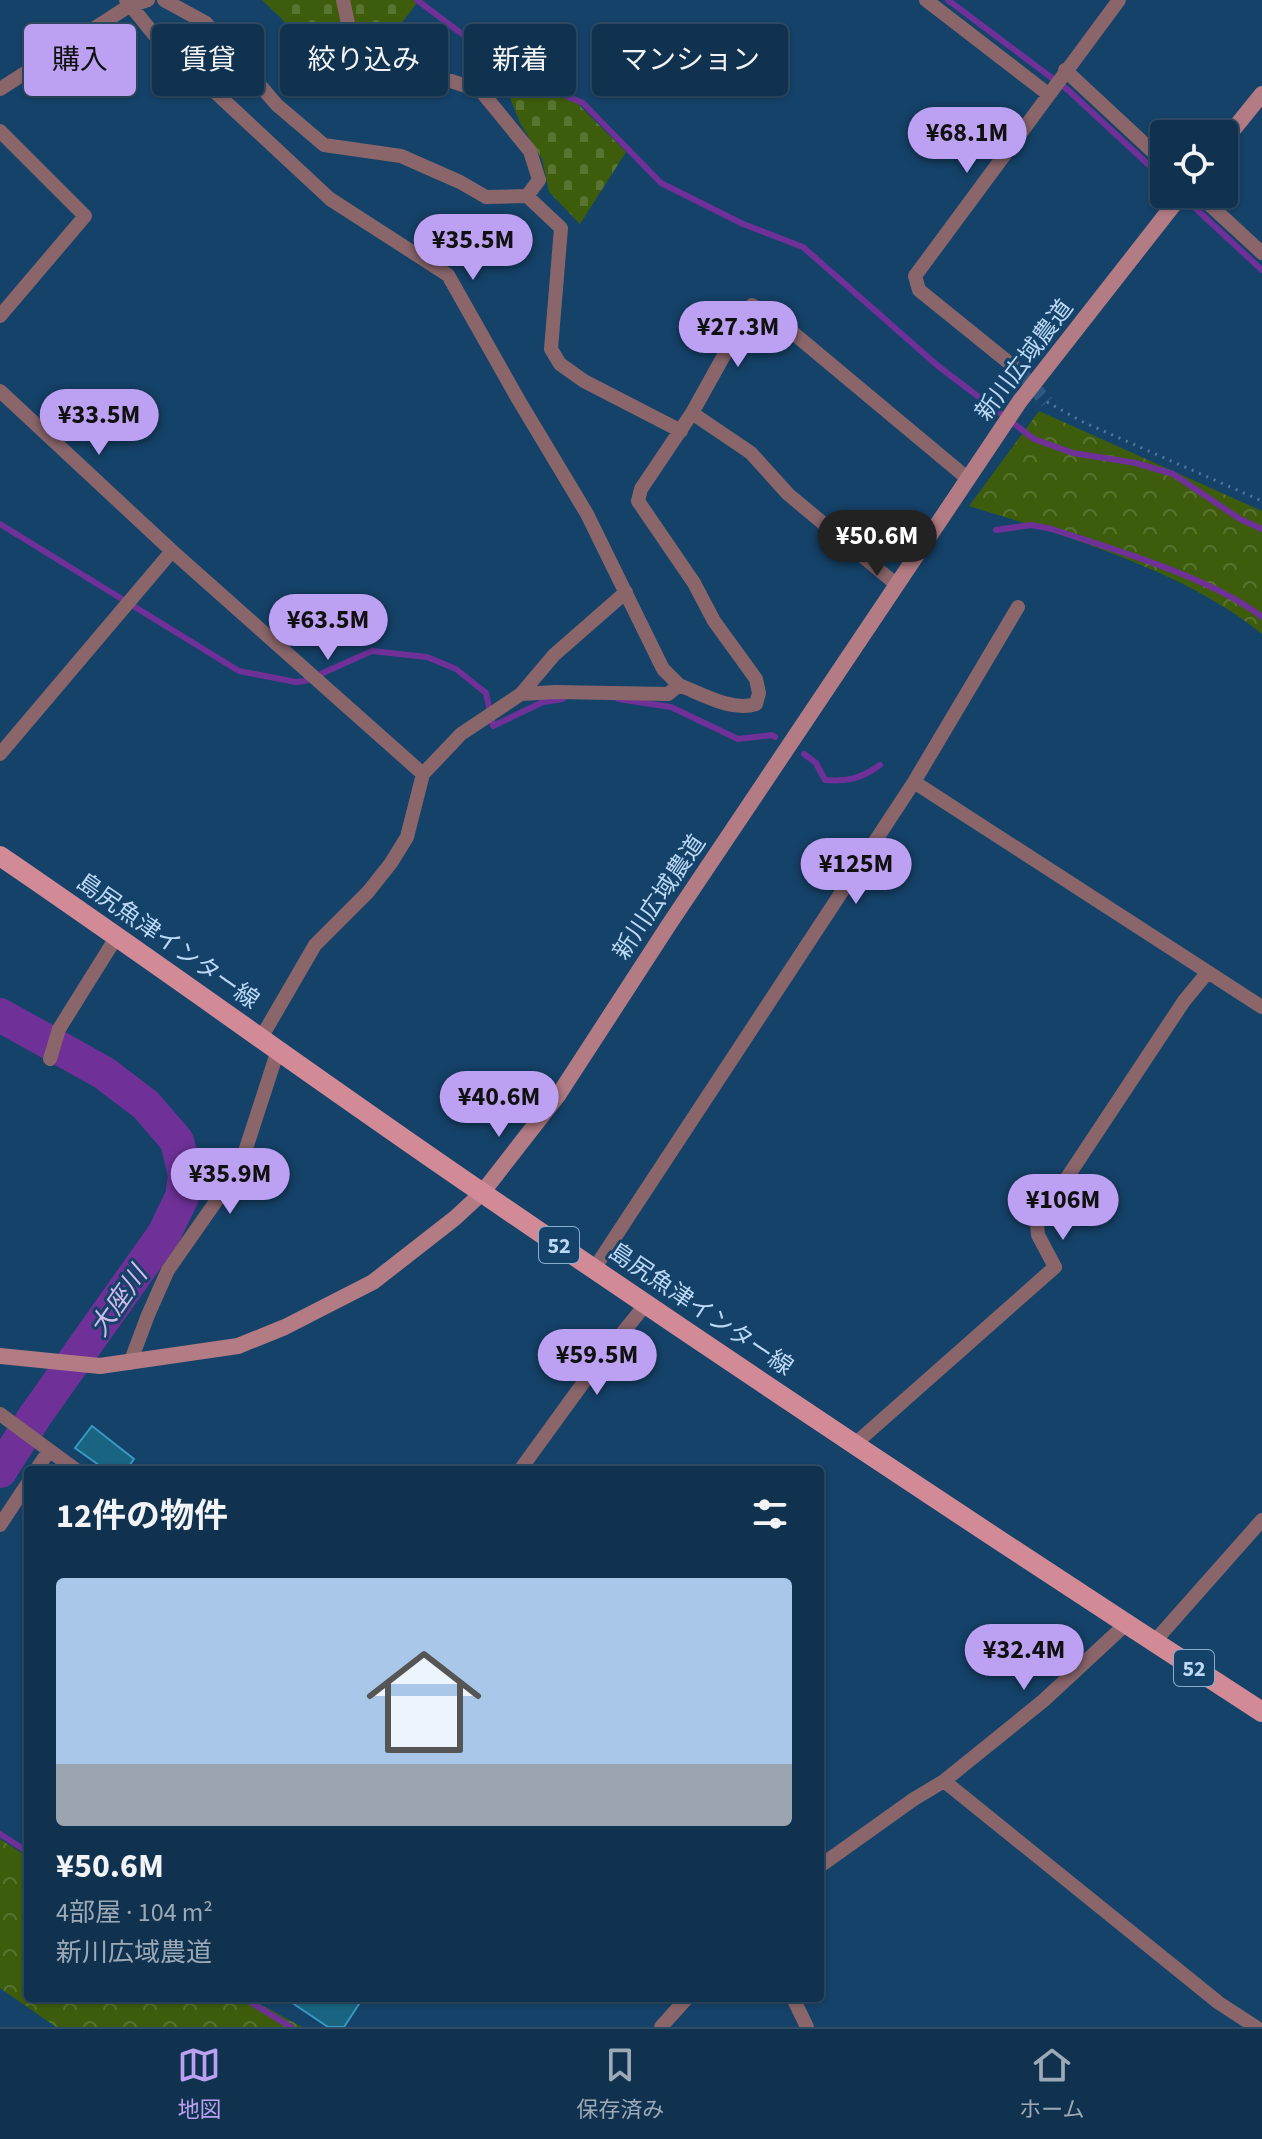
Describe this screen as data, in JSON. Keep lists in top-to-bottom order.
{
  "streets": {
    "main road": ["島尻魚津インター線", "52"],
    "street": ["新川広域農道"]
  },
  "crossings": [
    ["新川広域農道", "島尻魚津インター線"]
  ],
  "water": ["大座川"],
  "page": {
    "chip": [
      "購入",
      "賃貸",
      "絞り込み",
      "新着",
      "マンション"
    ],
    "price": [
      "¥68.1M",
      "¥35.5M",
      "¥27.3M",
      "¥33.5M",
      "¥50.6M",
      "¥63.5M",
      "¥125M",
      "¥40.6M",
      "¥35.9M",
      "¥106M",
      "¥59.5M",
      "¥32.4M"
    ],
    "heading": "12件の物件",
    "list": [
      {
        "name": "¥50.6M",
        "note": "4部屋 · 104 m² · 新川広域農道"
      }
    ],
    "tabs": ["地図", "保存済み", "ホーム"]
  }
}
